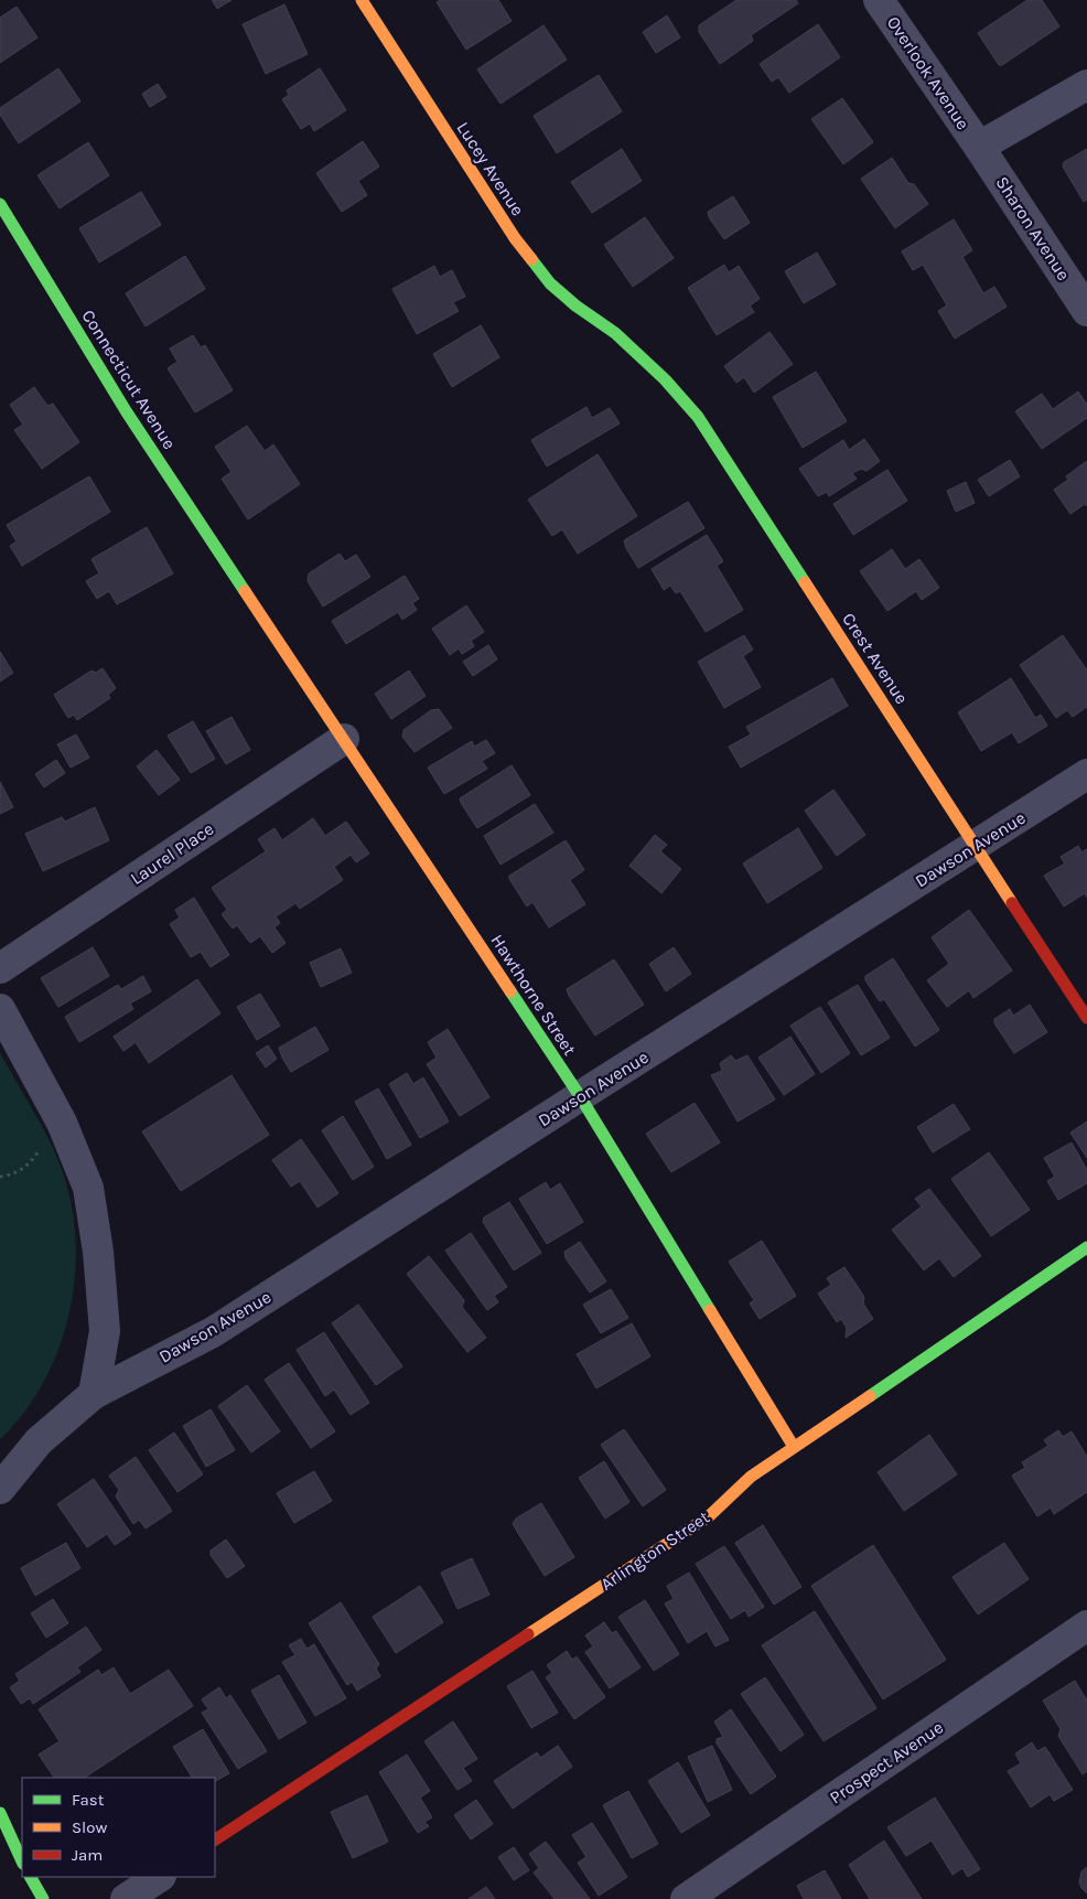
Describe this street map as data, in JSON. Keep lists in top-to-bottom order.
{
  "streets": {
    "street": [
      "Overlook Avenue",
      "Lucey Avenue",
      "Sharon Avenue",
      "Connecticut Avenue",
      "Crest Avenue",
      "Dawson Avenue",
      "Laurel Place",
      "Hawthorne Street",
      "Arlington Street",
      "Prospect Avenue"
    ]
  },
  "crossings": [
    ["Overlook Avenue", "Sharon Avenue"],
    ["Lucey Avenue", "Crest Avenue"],
    ["Connecticut Avenue", "Hawthorne Street"],
    ["Crest Avenue", "Dawson Avenue"],
    ["Dawson Avenue", "Hawthorne Street"],
    ["Laurel Place", "Hawthorne Street"],
    ["Hawthorne Street", "Arlington Street"]
  ],
  "legend": ["Fast", "Slow", "Jam"]
}
